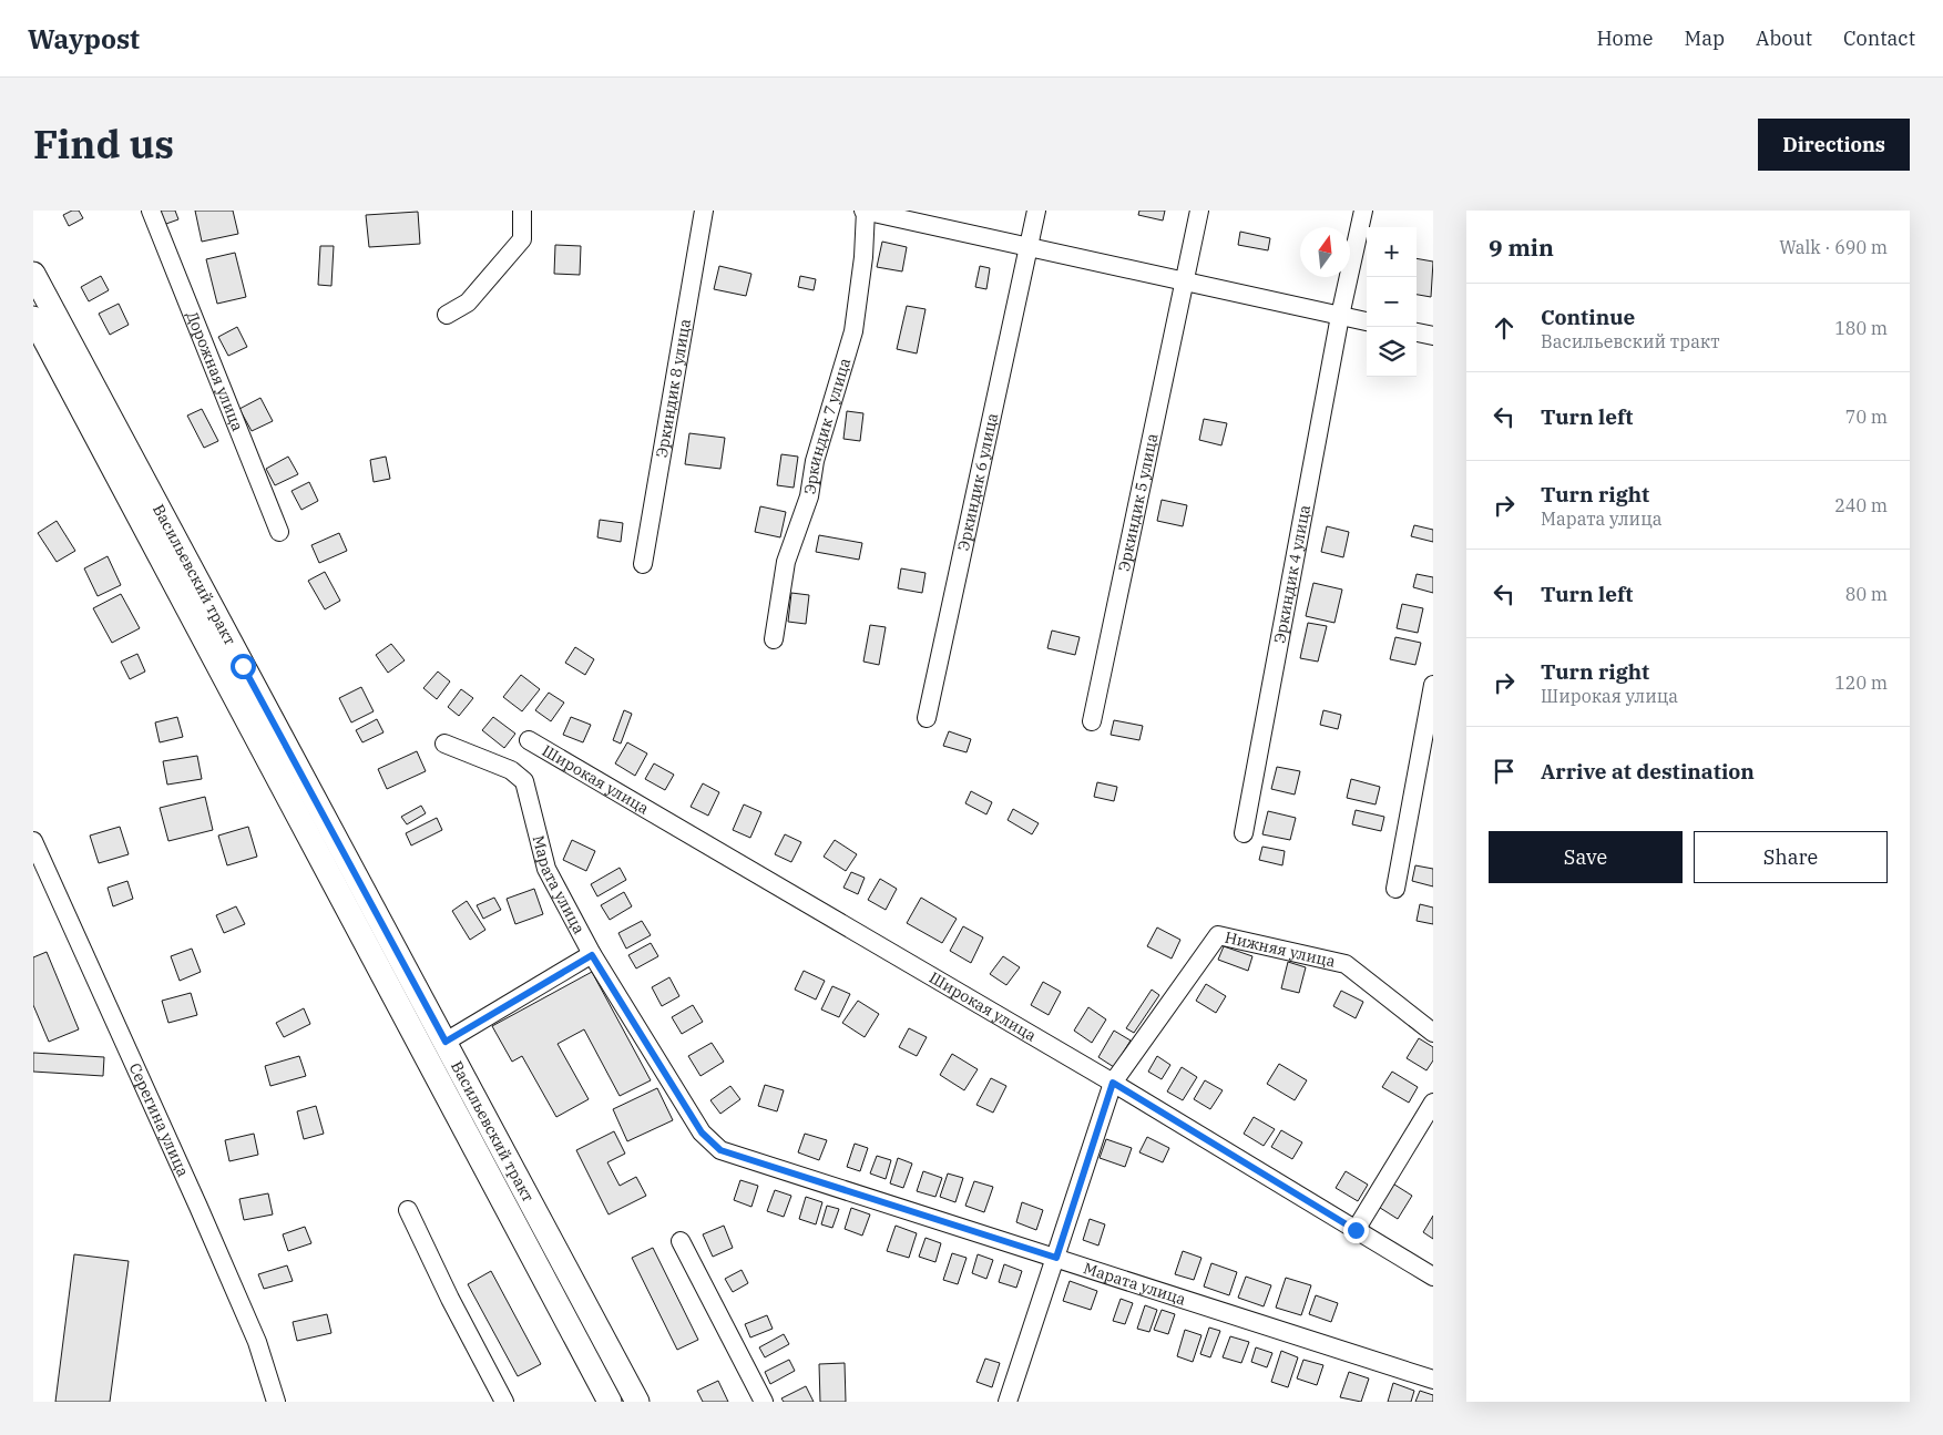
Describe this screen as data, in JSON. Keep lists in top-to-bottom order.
{
  "streets": {
    "main road": ["Васильевский тракт"],
    "street": [
      "Дорожная улица",
      "Эркиндик 8 улица",
      "Эркиндик 7 улица",
      "Эркиндик 6 улица",
      "Эркиндик 5 улица",
      "Эркиндик 4 улица",
      "Широкая улица",
      "Марата улица",
      "Нижняя улица",
      "Серегина улица"
    ]
  },
  "crossings": [
    ["Широкая улица", "Нижняя улица"]
  ],
  "north": "top",
  "page": {
    "header": "Waypost",
    "nav": [
      "Home",
      "Map",
      "About",
      "Contact"
    ],
    "title": "Find us",
    "buttons": [
      "Directions",
      ["Save", "Share"]
    ],
    "heading": ["9 min", "Walk · 690 m"],
    "map_buttons": ["+", "−"],
    "list": [
      ["Continue", "Васильевский тракт", "180 m"],
      ["Turn left", "70 m"],
      ["Turn right", "Марата улица", "240 m"],
      ["Turn left", "80 m"],
      ["Turn right", "Широкая улица", "120 m"],
      "Arrive at destination"
    ]
  }
}
